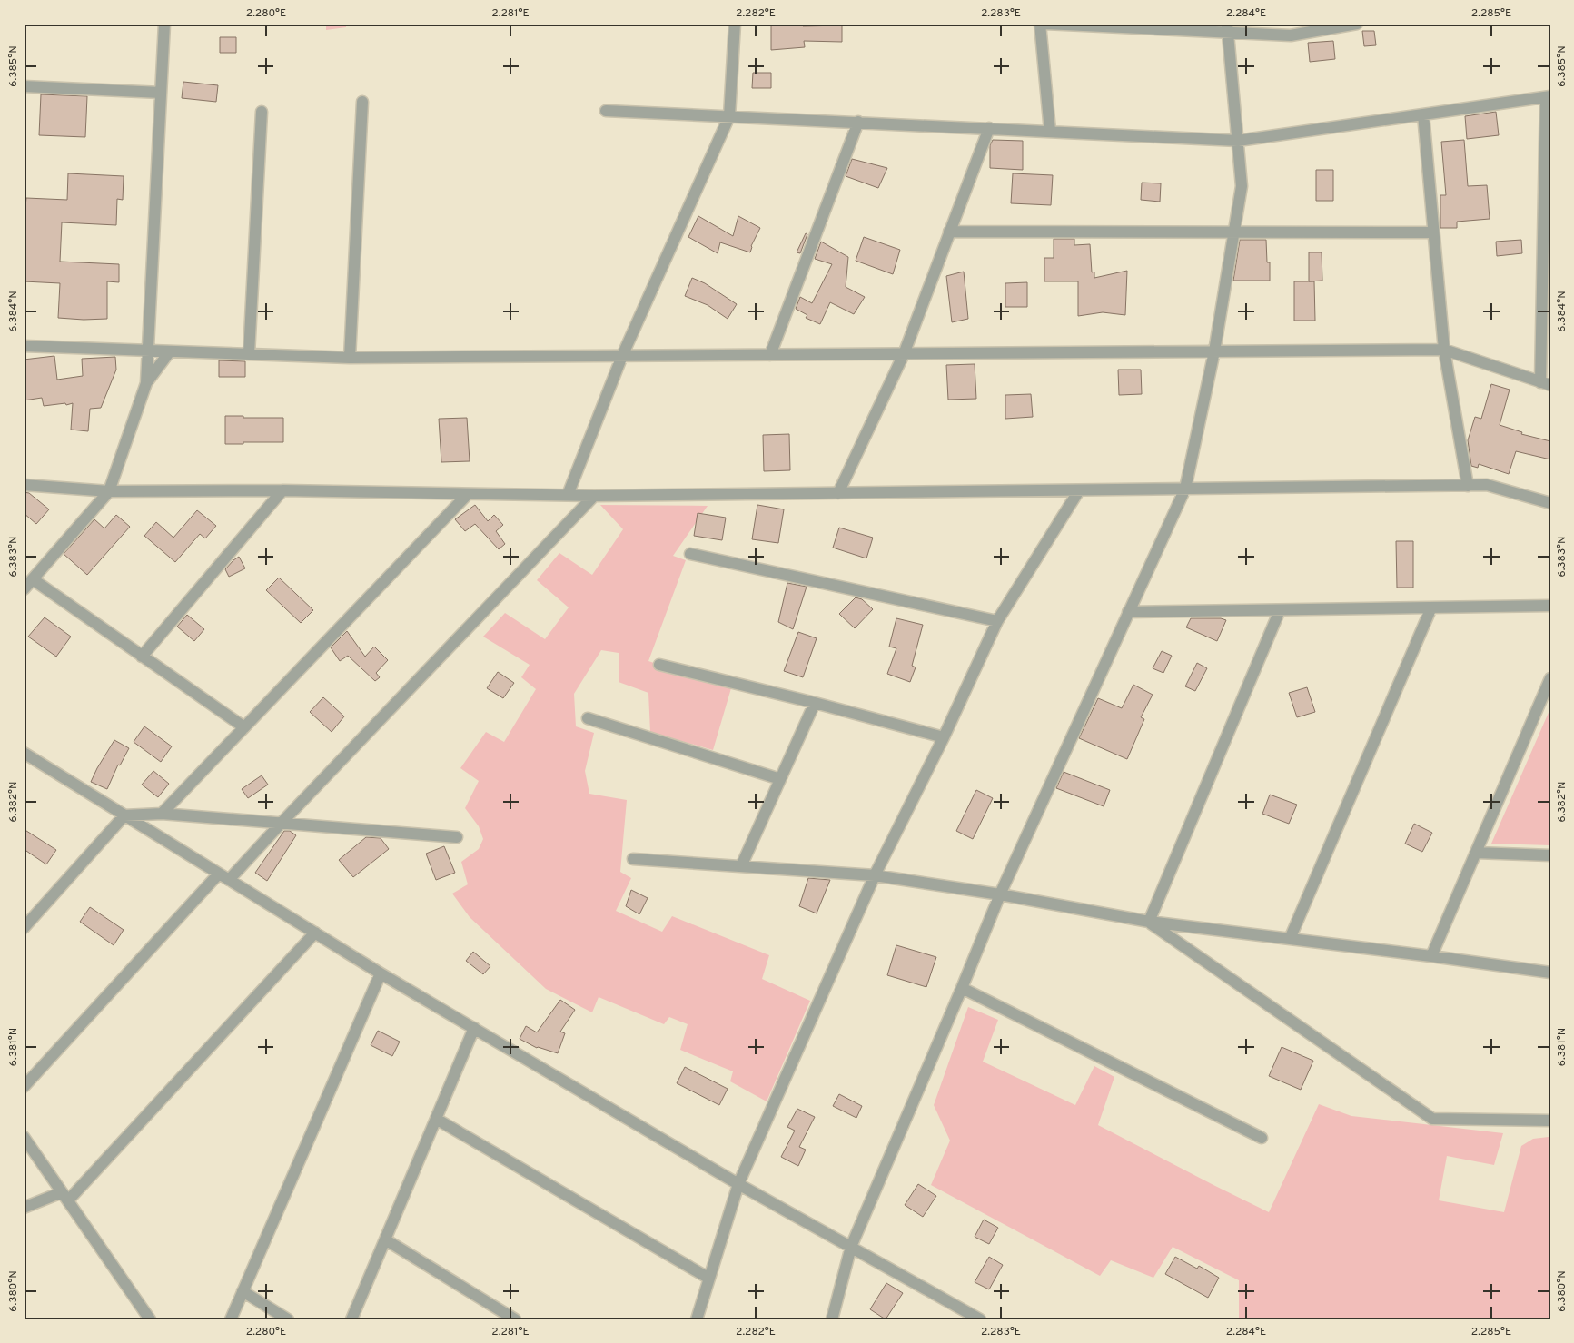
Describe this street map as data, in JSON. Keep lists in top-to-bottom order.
{
  "coordinates": [
    "2.280°E",
    "2.281°E",
    "2.282°E",
    "2.283°E",
    "2.284°E",
    "2.285°E",
    "6.385°N",
    "6.384°N",
    "6.383°N",
    "6.382°N",
    "6.381°N",
    "6.380°N"
  ]
}
